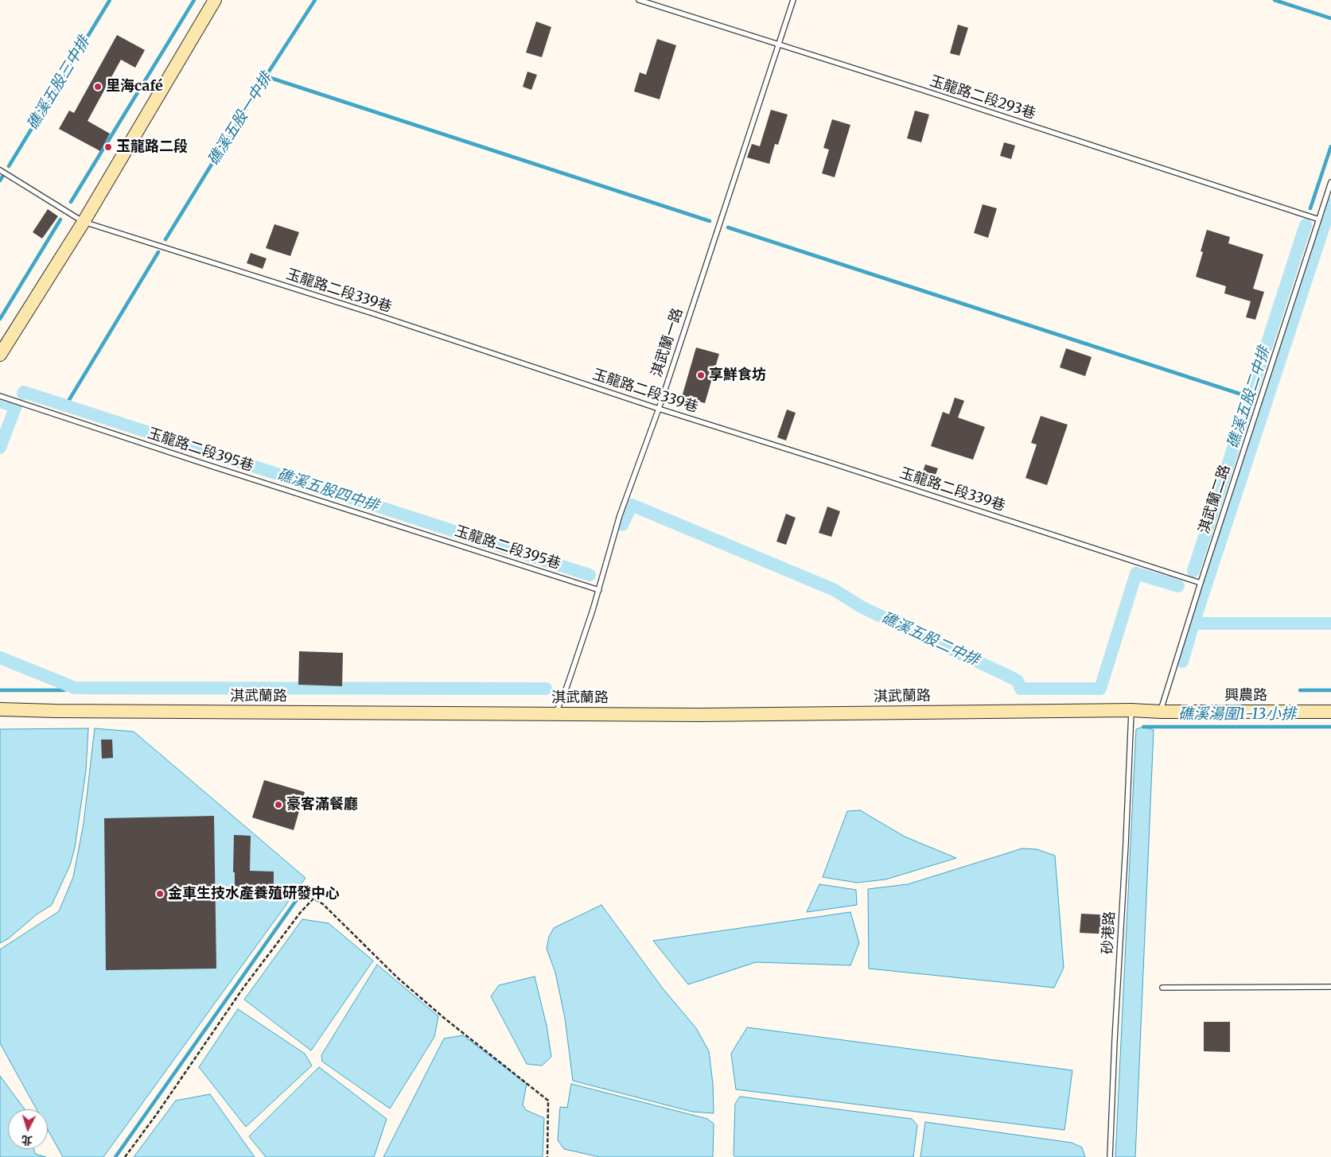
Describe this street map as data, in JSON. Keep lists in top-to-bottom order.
{
  "streets": {
    "street": ["興農路", "淇武蘭路"],
    "lane": [
      "玉龍路二段293巷",
      "玉龍路二段339巷",
      "淇武蘭一路",
      "玉龍路二段395巷",
      "淇武蘭二路",
      "砂港路"
    ]
  },
  "crossings": [
    ["玉龍路二段293巷", "淇武蘭一路"],
    ["玉龍路二段293巷", "淇武蘭二路"],
    ["玉龍路二段339巷", "淇武蘭一路"],
    ["玉龍路二段339巷", "淇武蘭二路"],
    ["淇武蘭一路", "玉龍路二段395巷"],
    ["淇武蘭一路", "淇武蘭路"],
    ["淇武蘭二路", "興農路"],
    ["淇武蘭二路", "淇武蘭路"],
    ["興農路", "淇武蘭路"],
    ["淇武蘭路", "砂港路"]
  ],
  "water": [
    "礁溪五股三中排",
    "礁溪五股一中排",
    "礁溪五股二中排",
    "礁溪五股四中排",
    "礁溪湯圍1-13小排"
  ],
  "places": [
    "里海café",
    "玉龍路二段",
    "享鮮食坊",
    "豪客滿餐廳",
    "金車生技水產養殖研發中心"
  ],
  "north": "bottom"
}
